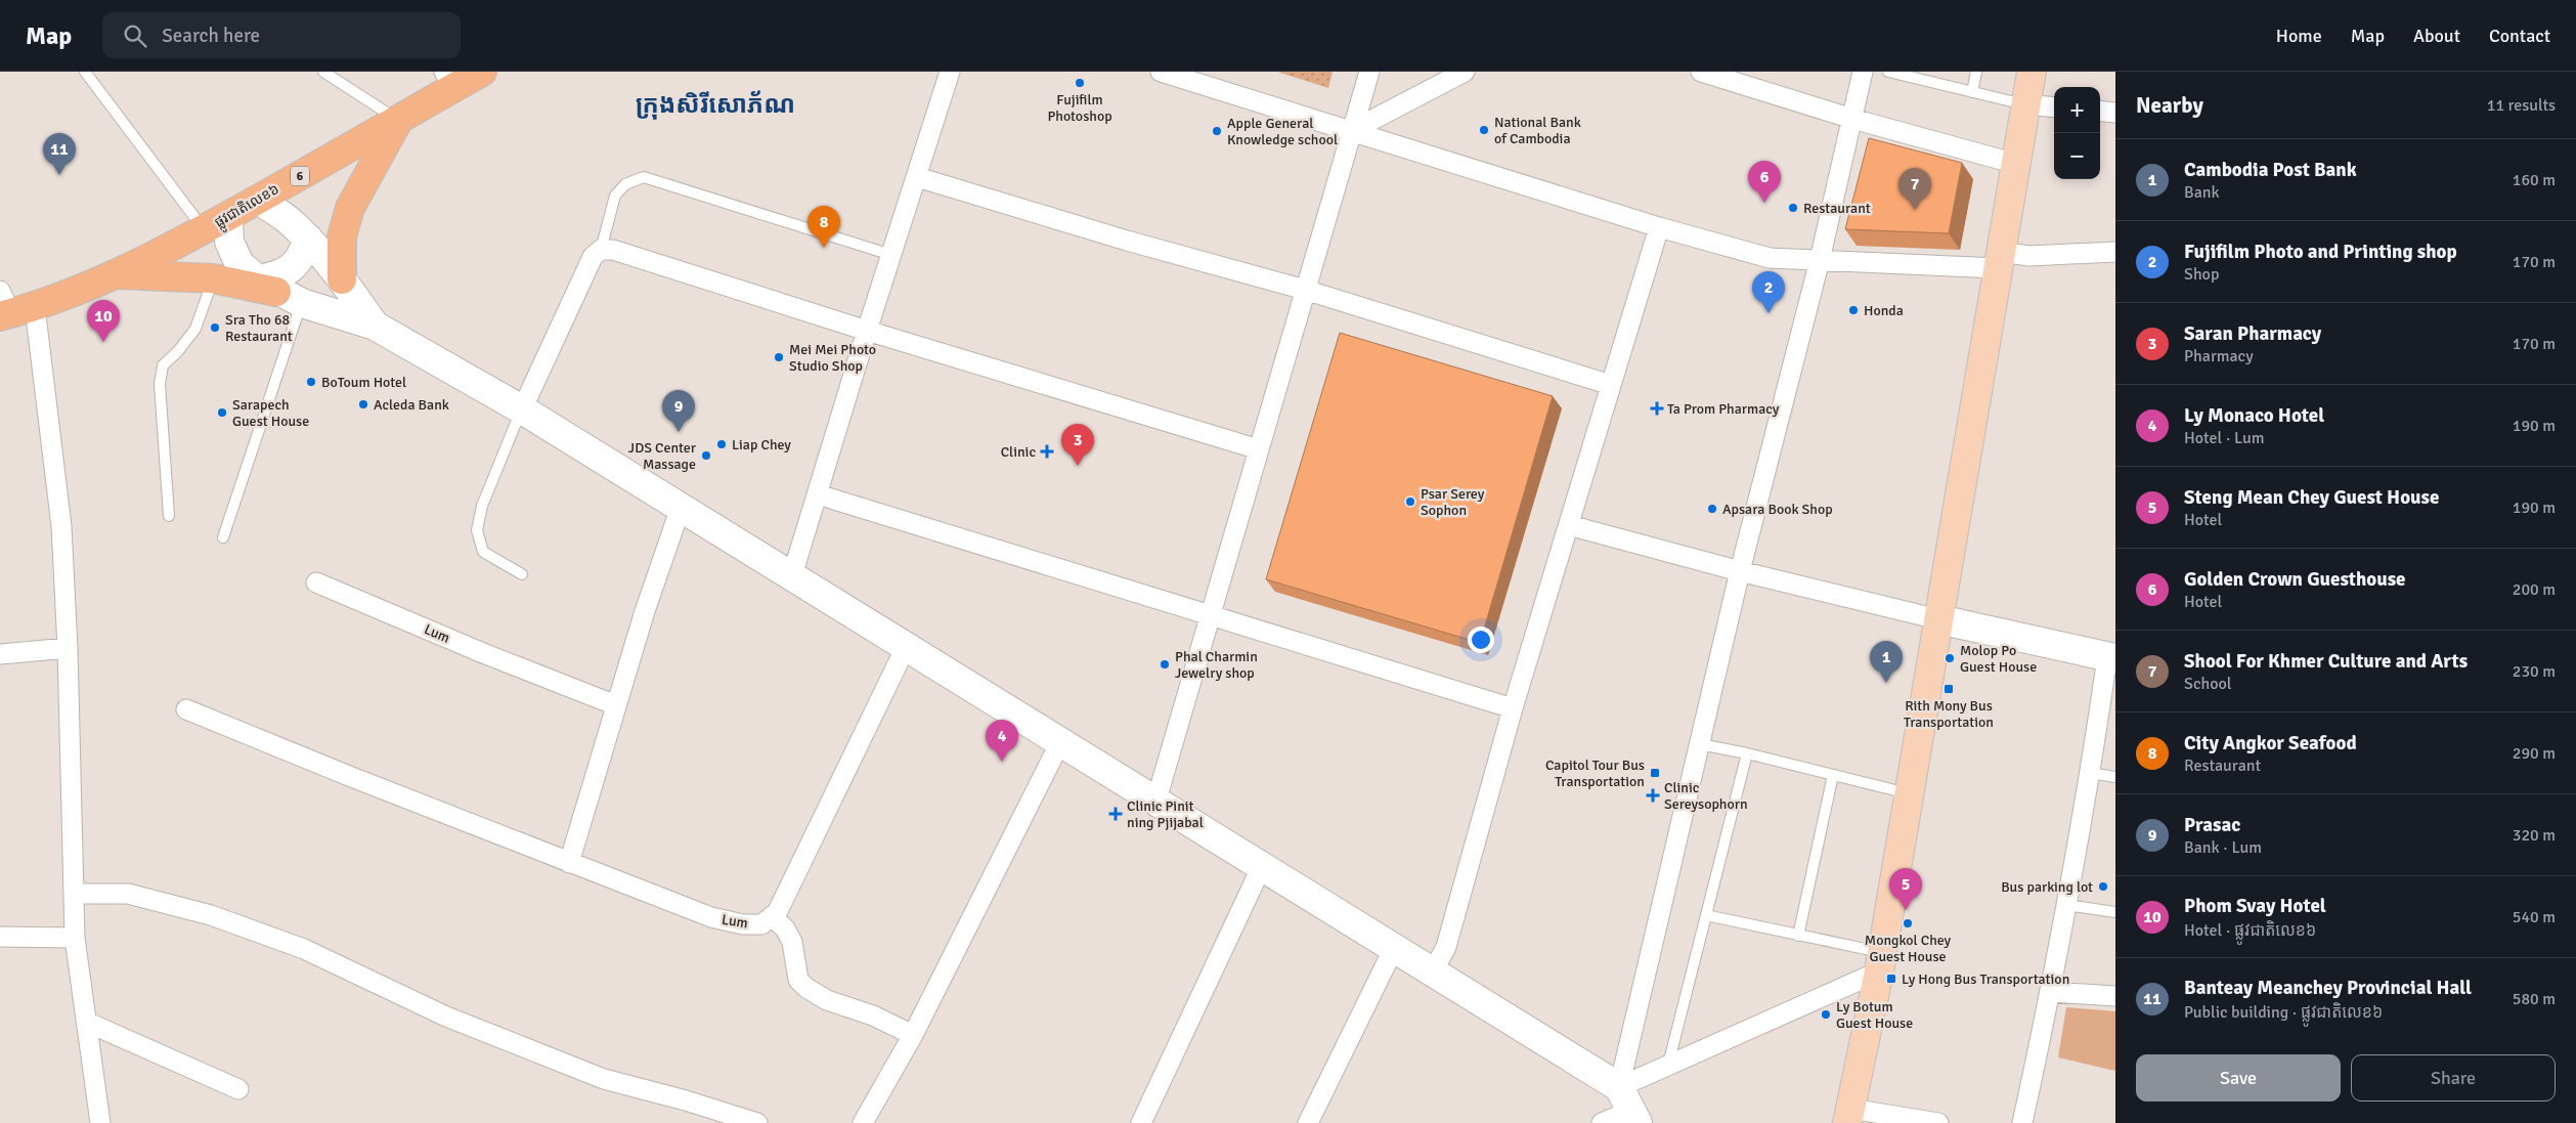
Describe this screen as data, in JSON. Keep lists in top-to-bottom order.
{
  "streets": {
    "highway": ["6", "ផ្លូវជាតិលេខ៦"],
    "street": ["Lum"]
  },
  "districts": ["ក្រុងសិរីសោភ័ណ"],
  "places": {
    "other": [
      "Fujifilm Photoshop",
      "National Bank of Cambodia",
      "Apple General Knowledge school",
      "Restaurant",
      "Honda",
      "Sra Tho 68 Restaurant",
      "Mei Mei Photo Studio Shop",
      "BoToum Hotel",
      "Acleda Bank",
      "Sarapech Guest House",
      "Liap Chey",
      "JDS Center Massage",
      "Psar Serey Sophon",
      "Apsara Book Shop",
      "Molop Po Guest House",
      "Phal Charmin Jewelry shop",
      "Bus parking lot",
      "Mongkol Chey Guest House",
      "Ly Botum Guest House"
    ],
    "health": [
      "Ta Prom Pharmacy",
      "Clinic",
      "Clinic Sereysophorn",
      "Clinic Pinit ning Pjijabal"
    ],
    "transit": ["Rith Mony Bus Transportation", "Capitol Tour Bus Transportation", "Ly Hong Bus Transportation"]
  },
  "page": {
    "header": "Map",
    "search": "Search here",
    "nav": [
      "Home",
      "Map",
      "About",
      "Contact"
    ],
    "heading": ["Nearby", "11 results"],
    "map_buttons": ["+", "−"],
    "pins": [
      "11",
      "6",
      "7",
      "8",
      "2",
      "10",
      "9",
      "3",
      "1",
      "4",
      "5"
    ],
    "list": [
      {
        "mark": "1",
        "name": "Cambodia Post Bank",
        "note": "Bank",
        "value": "160 m"
      },
      {
        "mark": "2",
        "name": "Fujifilm Photo and Printing shop",
        "note": "Shop",
        "value": "170 m"
      },
      {
        "mark": "3",
        "name": "Saran Pharmacy",
        "note": "Pharmacy",
        "value": "170 m"
      },
      {
        "mark": "4",
        "name": "Ly Monaco Hotel",
        "note": "Hotel · Lum",
        "value": "190 m"
      },
      {
        "mark": "5",
        "name": "Steng Mean Chey Guest House",
        "note": "Hotel",
        "value": "190 m"
      },
      {
        "mark": "6",
        "name": "Golden Crown Guesthouse",
        "note": "Hotel",
        "value": "200 m"
      },
      {
        "mark": "7",
        "name": "Shool For Khmer Culture and Arts",
        "note": "School",
        "value": "230 m"
      },
      {
        "mark": "8",
        "name": "City Angkor Seafood",
        "note": "Restaurant",
        "value": "290 m"
      },
      {
        "mark": "9",
        "name": "Prasac",
        "note": "Bank · Lum",
        "value": "320 m"
      },
      {
        "mark": "10",
        "name": "Phom Svay Hotel",
        "note": "Hotel · ផ្លូវជាតិលេខ៦",
        "value": "540 m"
      },
      {
        "mark": "11",
        "name": "Banteay Meanchey Provincial Hall",
        "note": "Public building · ផ្លូវជាតិលេខ៦",
        "value": "580 m"
      }
    ],
    "buttons": ["Save", "Share"]
  }
}
